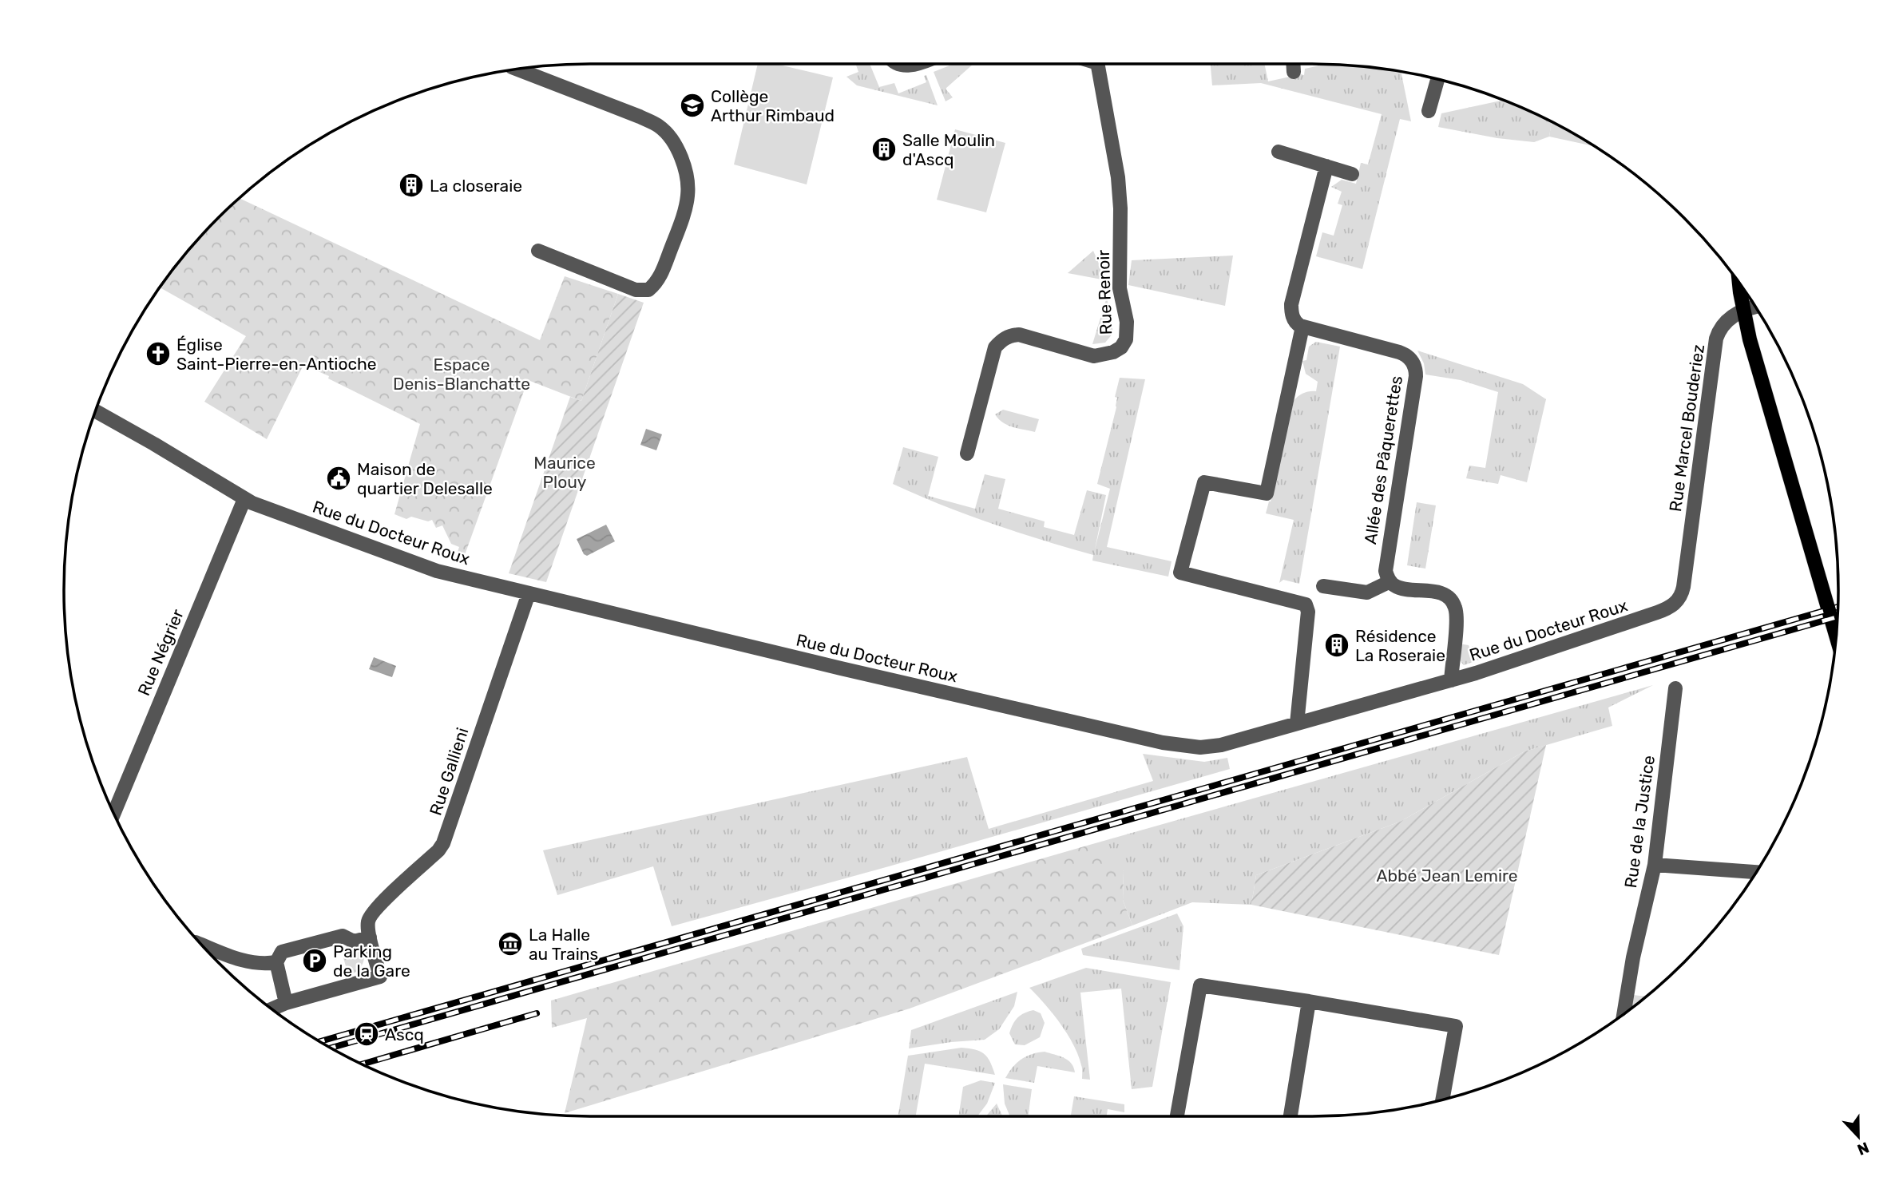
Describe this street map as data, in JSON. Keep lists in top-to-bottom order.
{
  "streets": {
    "street": [
      "Rue Renoir",
      "Rue Marcel Bouderiez",
      "Allée des Pâquerettes",
      "Rue du Docteur Roux",
      "Rue Négrier",
      "Rue Gallieni",
      "Rue de la Justice"
    ]
  },
  "crossings": [
    ["Rue Marcel Bouderiez", "Rue du Docteur Roux"],
    ["Rue du Docteur Roux", "Rue Négrier"],
    ["Rue du Docteur Roux", "Rue Gallieni"]
  ],
  "parks": ["Espace Denis-Blanchatte", "Maurice Plouy", "Abbé Jean Lemire"],
  "places": {
    "school or university": ["Collège Arthur Rimbaud"],
    "building": ["Salle Moulin d'Ascq", "La closeraie", "Résidence La Roseraie"],
    "church": ["Église Saint-Pierre-en-Antioche"],
    "public building": ["Maison de quartier Delesalle"],
    "museum": ["La Halle au Trains"],
    "parking": ["Parking de la Gare"],
    "station": ["Ascq"]
  },
  "north": "bottom"
}
